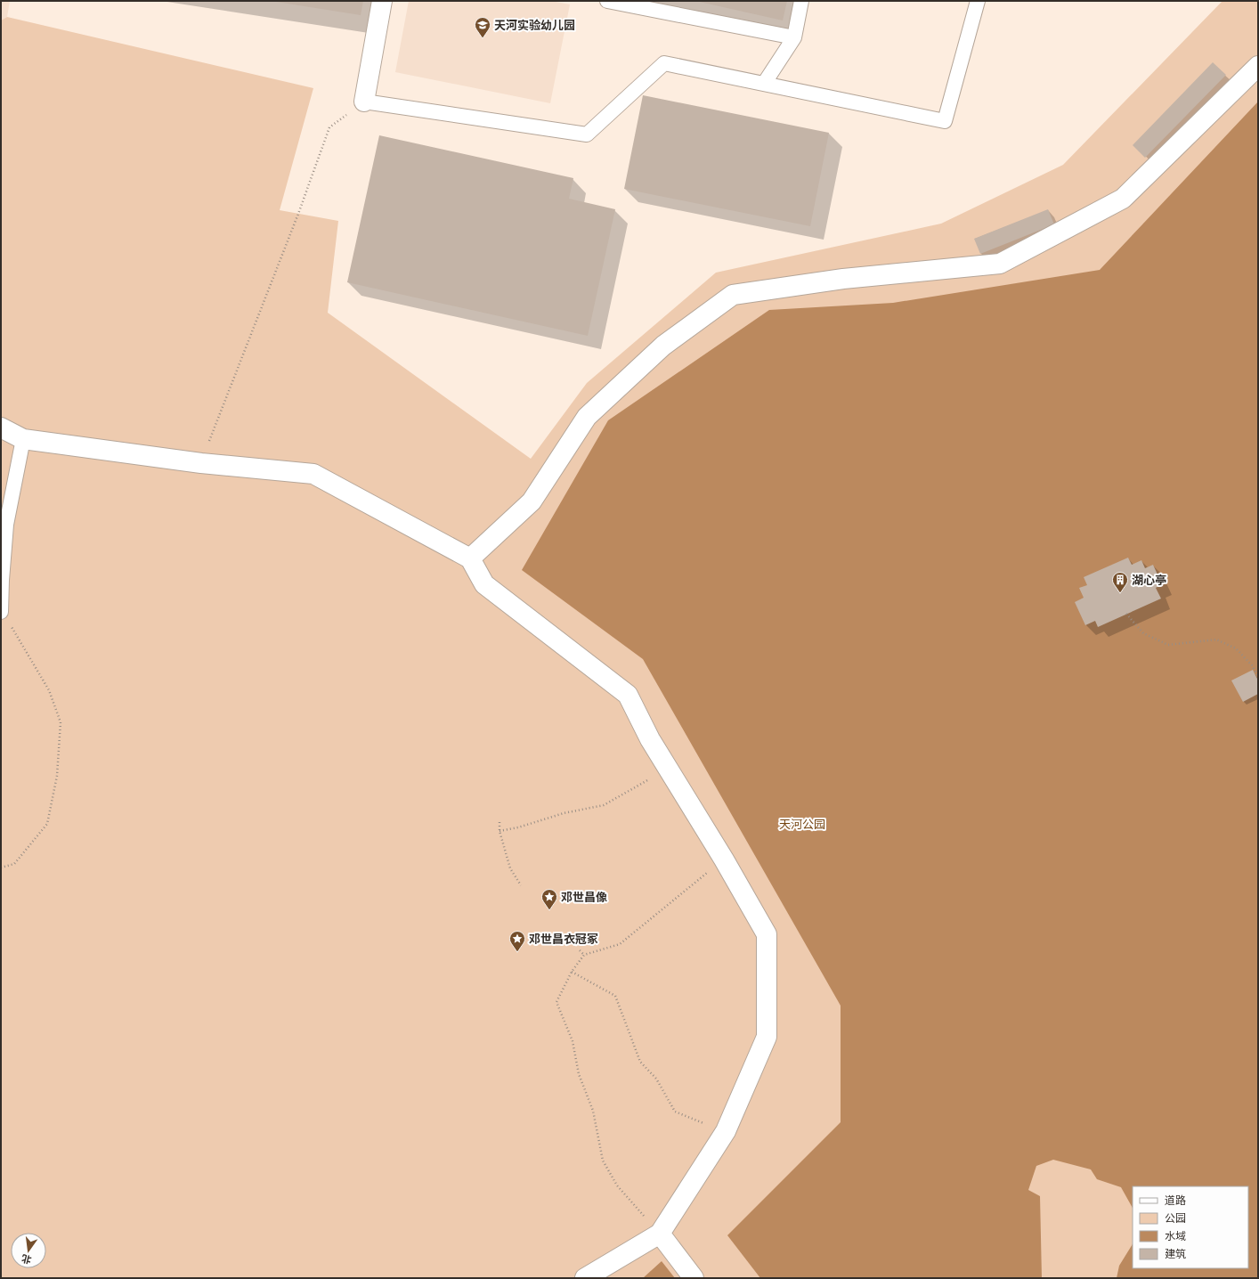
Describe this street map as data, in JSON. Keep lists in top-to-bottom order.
{
  "parks": ["天河公园"],
  "places": {
    "school or university": ["天河实验幼儿园"],
    "building": ["湖心亭"],
    "place": ["邓世昌像", "邓世昌衣冠冢"]
  },
  "legend": [
    "道路",
    "公园",
    "水域",
    "建筑"
  ],
  "north": "bottom"
}
